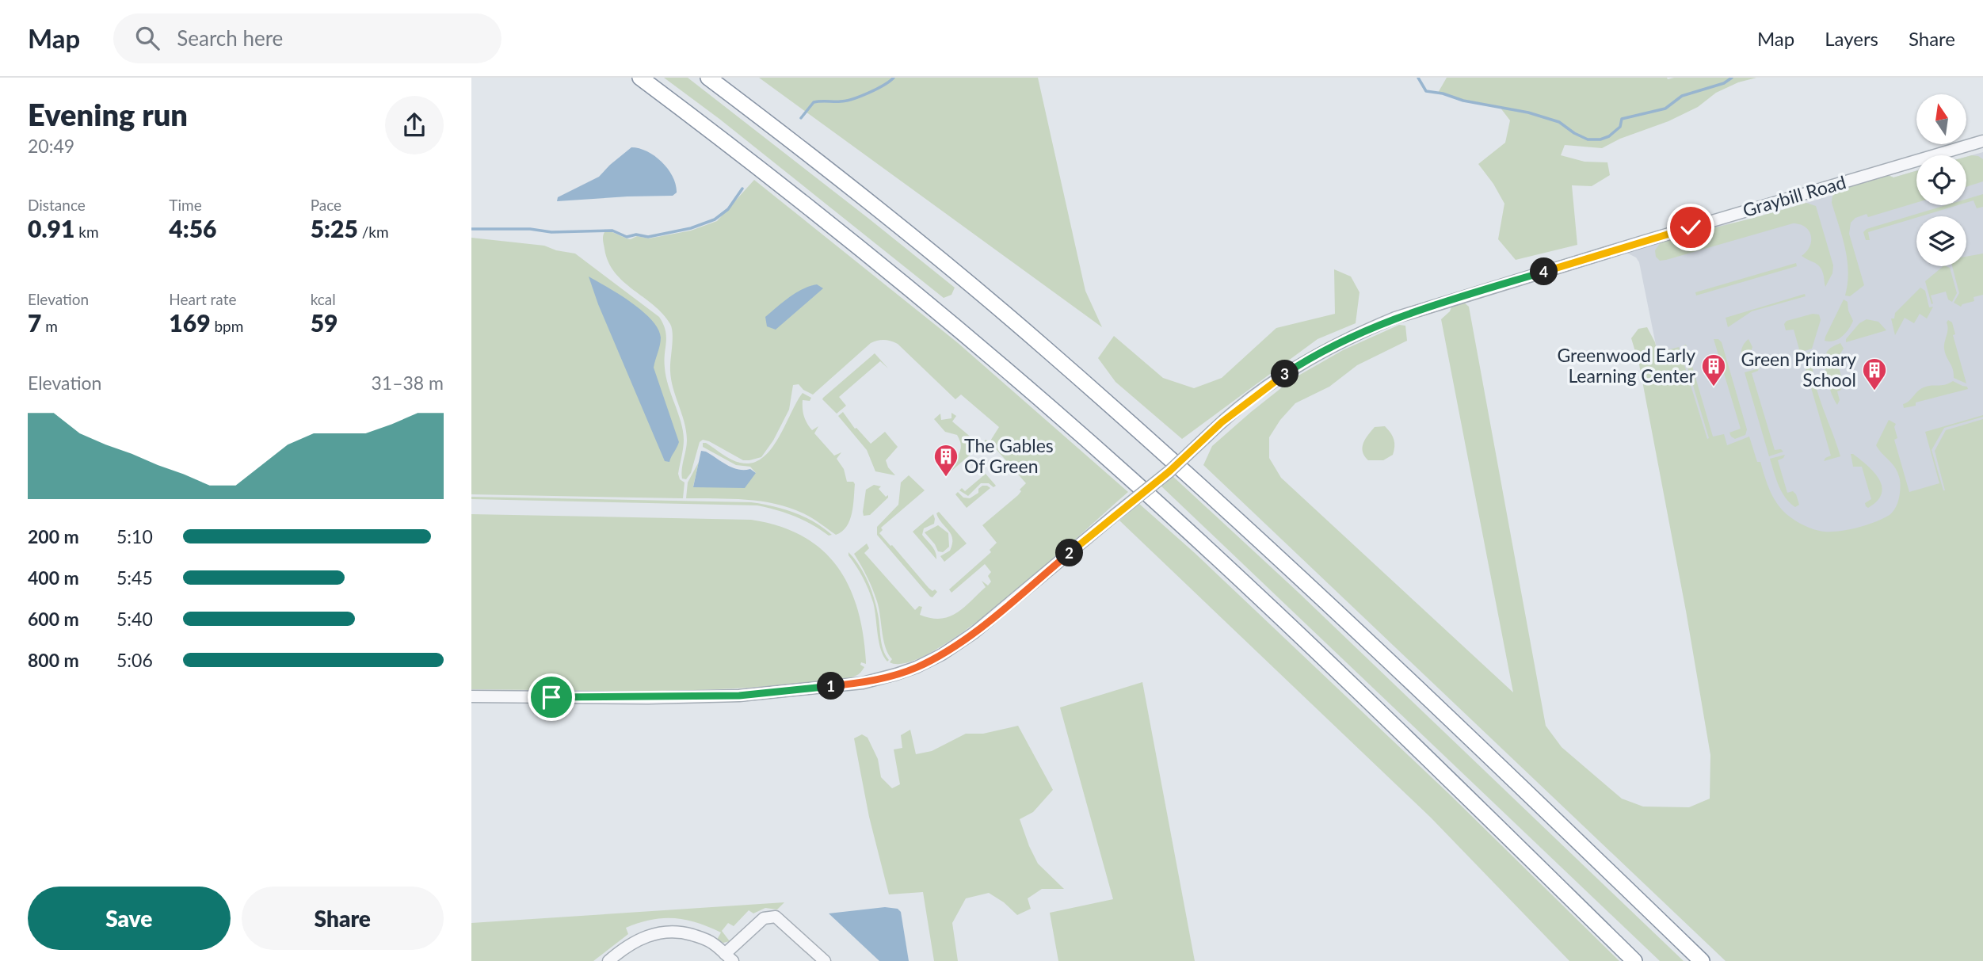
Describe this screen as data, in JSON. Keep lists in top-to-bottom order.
{
  "streets": {
    "street": ["Graybill Road"]
  },
  "places": {
    "building": ["Greenwood Early Learning Center", "Green Primary School", "The Gables Of Green"]
  },
  "north": "top",
  "page": {
    "header": "Map",
    "search": "Search here",
    "nav": ["Map", "Layers", "Share"],
    "heading": ["Evening run", "20:49"],
    "stats": [
      ["Distance", "0.91 km"],
      ["Time", "4:56"],
      ["Pace", "5:25 /km"],
      ["Elevation", "7 m"],
      ["Heart rate", "169 bpm"],
      ["kcal", "59"]
    ],
    "pins": [
      "4",
      "3",
      "2",
      "1"
    ],
    "chart": ["Elevation", "31–38 m"],
    "list": [
      {
        "name": "200 m",
        "note": "5:10"
      },
      {
        "name": "400 m",
        "note": "5:45"
      },
      {
        "name": "600 m",
        "note": "5:40"
      },
      {
        "name": "800 m",
        "note": "5:06"
      }
    ],
    "buttons": ["Save", "Share"]
  }
}
